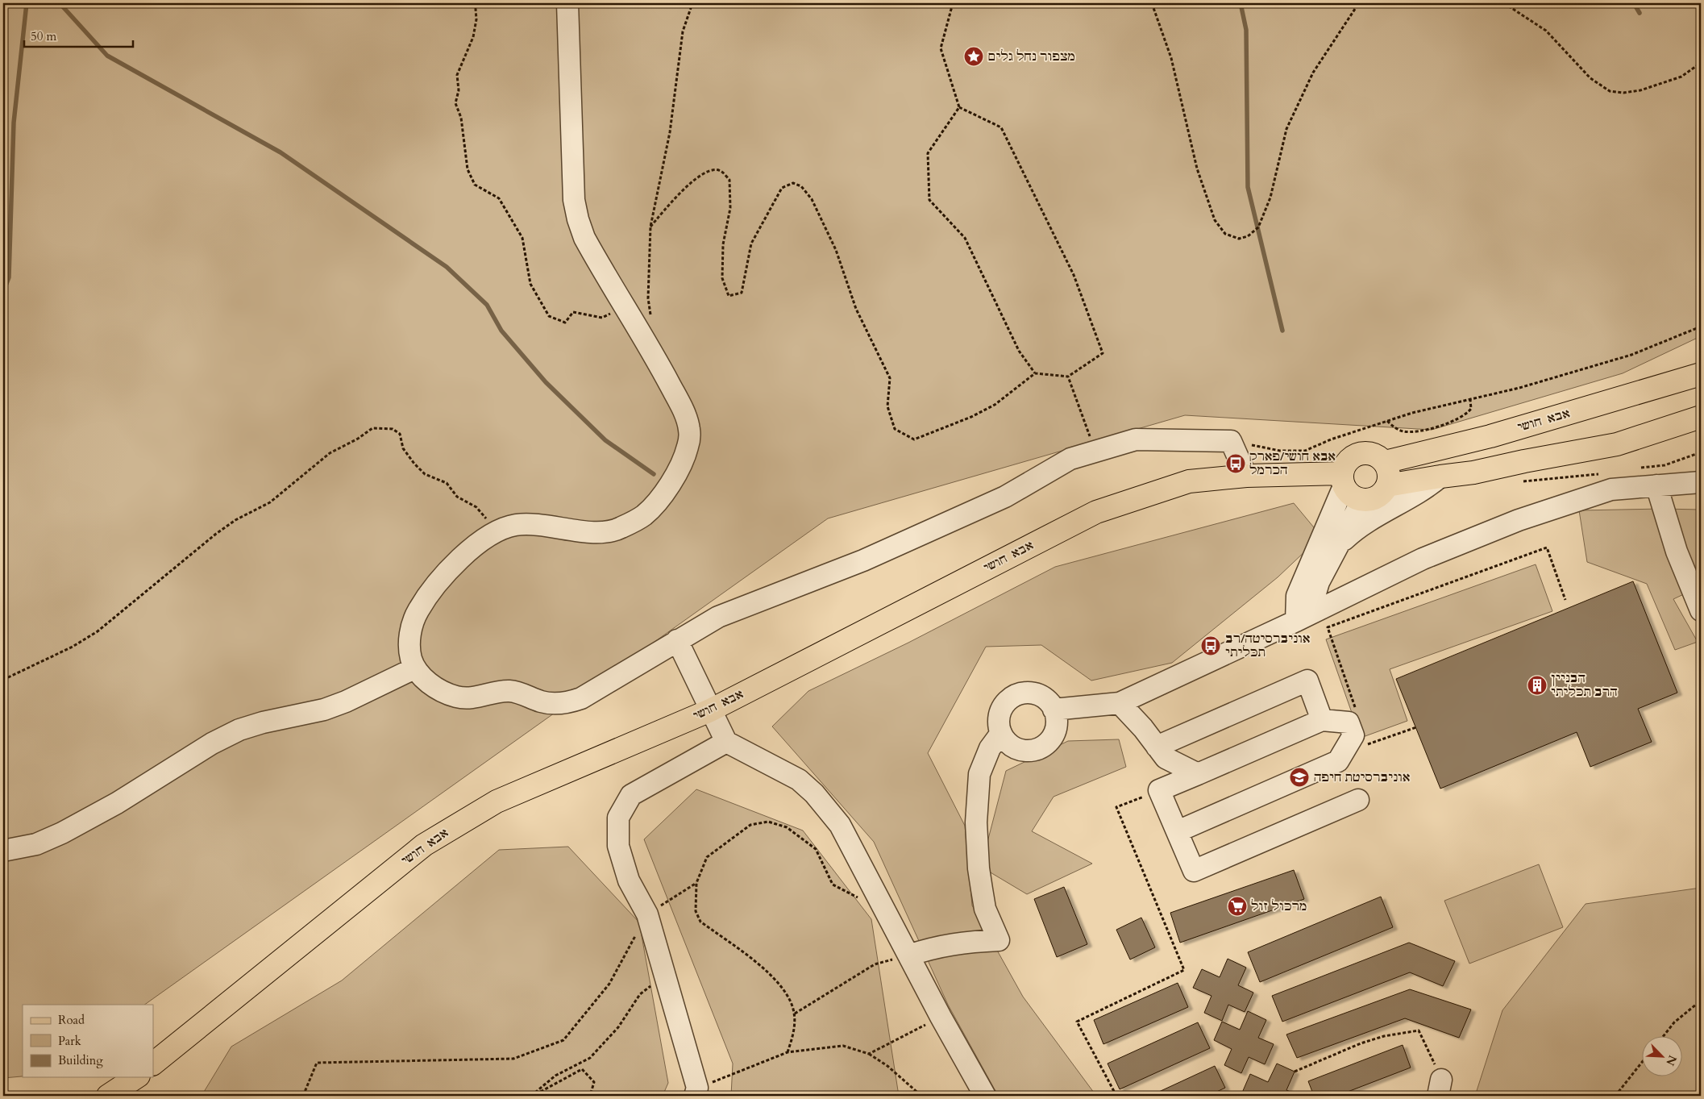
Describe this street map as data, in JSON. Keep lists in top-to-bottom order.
{
  "streets": {
    "main road": ["אבא חושי"]
  },
  "places": {
    "place": ["מצפור נחל גלים"],
    "bus stop": ["אבא חושי/פארק הכרמל", "אוניברסיטה/רב תכליתי"],
    "building": ["הבניין הרב תכליתי"],
    "school or university": ["אוניברסיטת חיפה"],
    "supermarket": ["מרכול זול"]
  },
  "legend": ["Road", "Park", "Building"],
  "scale_bar": "50 m",
  "north": "bottom right"
}
